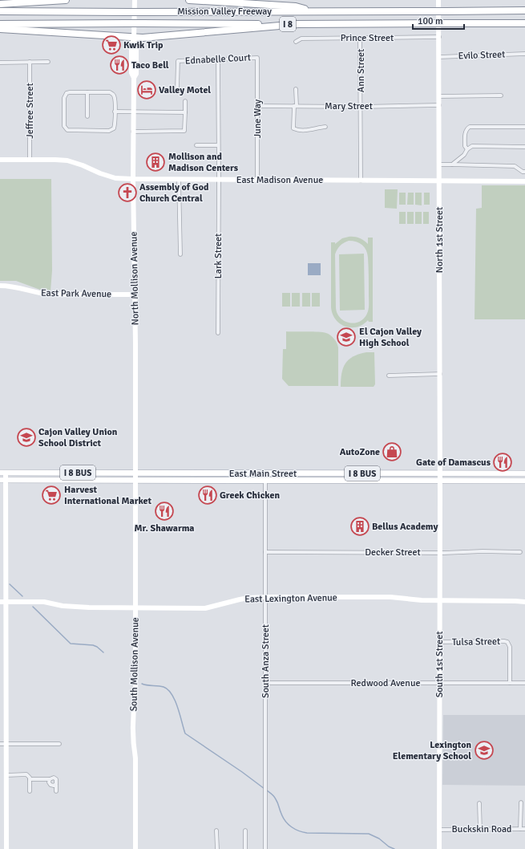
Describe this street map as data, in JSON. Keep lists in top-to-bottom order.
{
  "streets": {
    "highway": ["Mission Valley Freeway", "I 8"],
    "main road": ["I 8 BUS", "East Main Street"],
    "street": [
      "Prince Street",
      "Evilo Street",
      "Ednabelle Court",
      "Ann Street",
      "Mary Street",
      "Jeffree Street",
      "June Way",
      "East Madison Avenue",
      "North 1st Street",
      "Lark Street",
      "North Mollison Avenue",
      "East Park Avenue",
      "Decker Street",
      "East Lexington Avenue",
      "Tulsa Street",
      "South Anza Street",
      "South Mollison Avenue",
      "South 1st Street",
      "Redwood Avenue",
      "Buckskin Road"
    ]
  },
  "crossings": [
    ["Prince Street", "Ann Street"],
    ["Prince Street", "North 1st Street"],
    ["Evilo Street", "North 1st Street"],
    ["Ednabelle Court", "June Way"],
    ["Ednabelle Court", "Lark Street"],
    ["Ann Street", "Mary Street"],
    ["Ann Street", "East Madison Avenue"],
    ["Mary Street", "June Way"],
    ["Mary Street", "North 1st Street"],
    ["Jeffree Street", "East Madison Avenue"],
    ["June Way", "East Madison Avenue"],
    ["East Madison Avenue", "North 1st Street"],
    ["East Madison Avenue", "Lark Street"],
    ["East Madison Avenue", "North Mollison Avenue"],
    ["North 1st Street", "East Main Street"],
    ["North 1st Street", "South 1st Street"],
    ["North Mollison Avenue", "East Park Avenue"],
    ["North Mollison Avenue", "East Main Street"],
    ["North Mollison Avenue", "South Mollison Avenue"],
    ["East Main Street", "South Anza Street"],
    ["East Main Street", "South Mollison Avenue"],
    ["East Main Street", "South 1st Street"],
    ["Decker Street", "South Anza Street"],
    ["Decker Street", "South 1st Street"],
    ["East Lexington Avenue", "South Anza Street"],
    ["East Lexington Avenue", "South Mollison Avenue"],
    ["East Lexington Avenue", "South 1st Street"],
    ["Tulsa Street", "South 1st Street"],
    ["Tulsa Street", "Redwood Avenue"],
    ["South Anza Street", "Redwood Avenue"],
    ["South 1st Street", "Redwood Avenue"],
    ["South 1st Street", "Buckskin Road"]
  ],
  "places": {
    "supermarket": ["Kwik Trip", "Harvest International Market"],
    "restaurant": [
      "Taco Bell",
      "Gate of Damascus",
      "Greek Chicken",
      "Mr. Shawarma"
    ],
    "hotel": ["Valley Motel"],
    "building": ["Mollison and Madison Centers", "Bellus Academy"],
    "church": ["Assembly of God Church Central"],
    "school or university": ["El Cajon Valley High School", "Cajon Valley Union School District", "Lexington Elementary School"],
    "shop": ["AutoZone"]
  },
  "scale_bar": "100 m"
}
